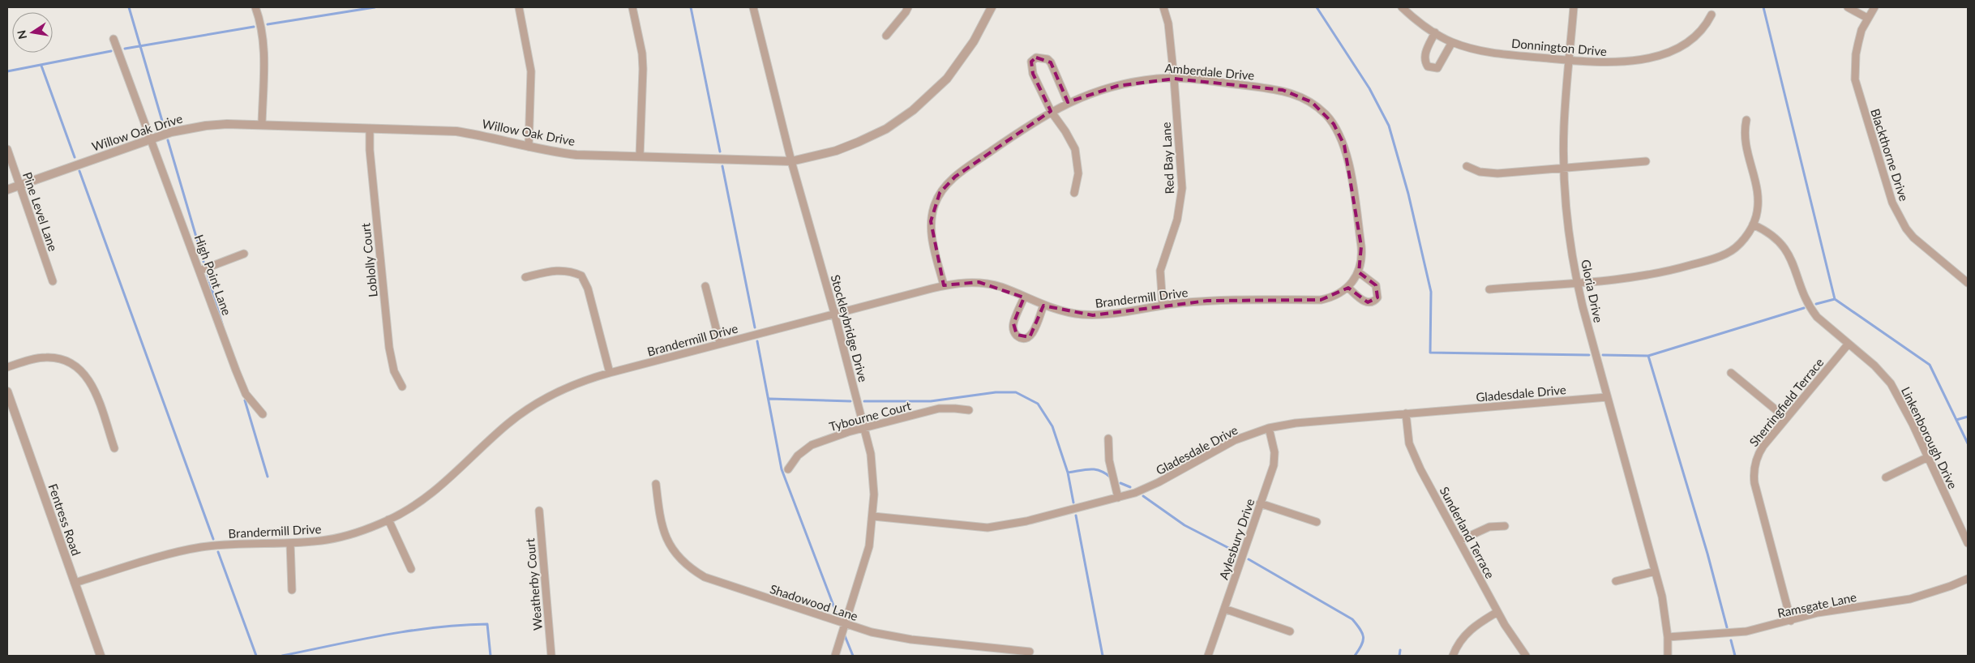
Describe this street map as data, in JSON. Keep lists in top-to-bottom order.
{
  "streets": {
    "street": [
      "Donnington Drive",
      "Amberdale Drive",
      "Willow Oak Drive",
      "Blackthorne Drive",
      "Red Bay Lane",
      "Pine Level Lane",
      "Loblolly Court",
      "High Point Lane",
      "Gloria Drive",
      "Brandermill Drive",
      "Stockleybridge Drive",
      "Gladesdale Drive",
      "Sherringfield Terrace",
      "Tybourne Court",
      "Linkenborough Drive",
      "Fentress Road",
      "Sunderland Terrace",
      "Aylesbury Drive",
      "Weatherby Court",
      "Shadowood Lane",
      "Ramsgate Lane"
    ]
  },
  "crossings": [
    ["Donnington Drive", "Gloria Drive"],
    ["Amberdale Drive", "Red Bay Lane"],
    ["Amberdale Drive", "Brandermill Drive"],
    ["Willow Oak Drive", "Pine Level Lane"],
    ["Willow Oak Drive", "Loblolly Court"],
    ["Willow Oak Drive", "High Point Lane"],
    ["Willow Oak Drive", "Stockleybridge Drive"],
    ["Red Bay Lane", "Brandermill Drive"],
    ["Gloria Drive", "Gladesdale Drive"],
    ["Gloria Drive", "Ramsgate Lane"],
    ["Brandermill Drive", "Stockleybridge Drive"],
    ["Brandermill Drive", "Fentress Road"],
    ["Stockleybridge Drive", "Gladesdale Drive"],
    ["Stockleybridge Drive", "Tybourne Court"],
    ["Stockleybridge Drive", "Shadowood Lane"],
    ["Gladesdale Drive", "Sunderland Terrace"],
    ["Gladesdale Drive", "Aylesbury Drive"],
    ["Sherringfield Terrace", "Linkenborough Drive"],
    ["Sherringfield Terrace", "Ramsgate Lane"]
  ],
  "north": "left"
}
